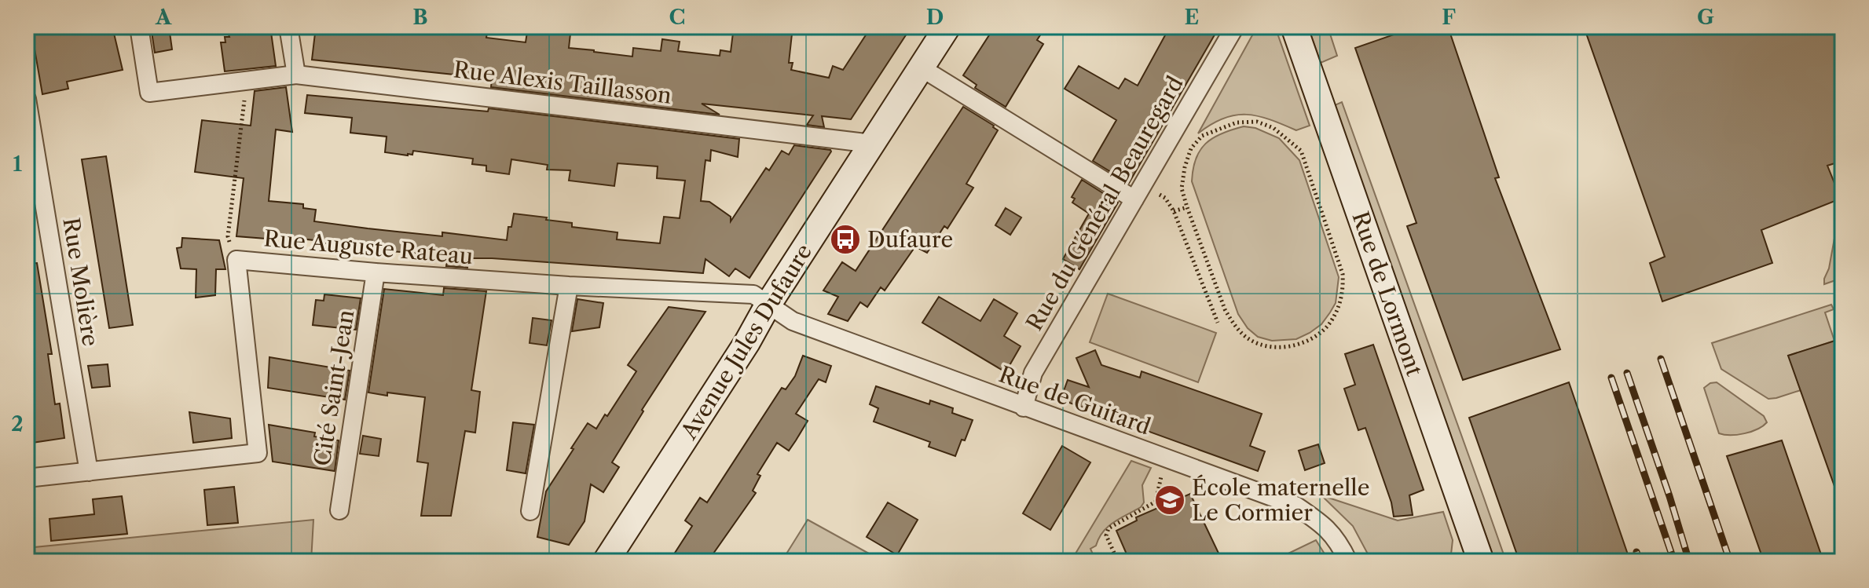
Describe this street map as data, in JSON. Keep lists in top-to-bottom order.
{
  "streets": {
    "main road": ["Rue de Lormont", "Avenue Jules Dufaure"],
    "street": [
      "Rue Alexis Taillasson",
      "Rue du Général Beauregard",
      "Rue Auguste Rateau",
      "Rue Molière",
      "Cité Saint-Jean",
      "Rue de Guitard"
    ]
  },
  "crossings": [
    ["Rue Alexis Taillasson", "Avenue Jules Dufaure"],
    ["Rue du Général Beauregard", "Rue de Guitard"],
    ["Rue Auguste Rateau", "Rue Molière"],
    ["Rue Auguste Rateau", "Avenue Jules Dufaure"],
    ["Rue Auguste Rateau", "Cité Saint-Jean"],
    ["Rue Auguste Rateau", "Rue de Guitard"],
    ["Avenue Jules Dufaure", "Rue de Guitard"]
  ],
  "places": {
    "bus stop": ["Dufaure"],
    "school or university": ["École maternelle Le Cormier"]
  },
  "grid": {
    "columns": [
      "A",
      "B",
      "C",
      "D",
      "E",
      "F",
      "G"
    ],
    "rows": ["1", "2"]
  }
}
